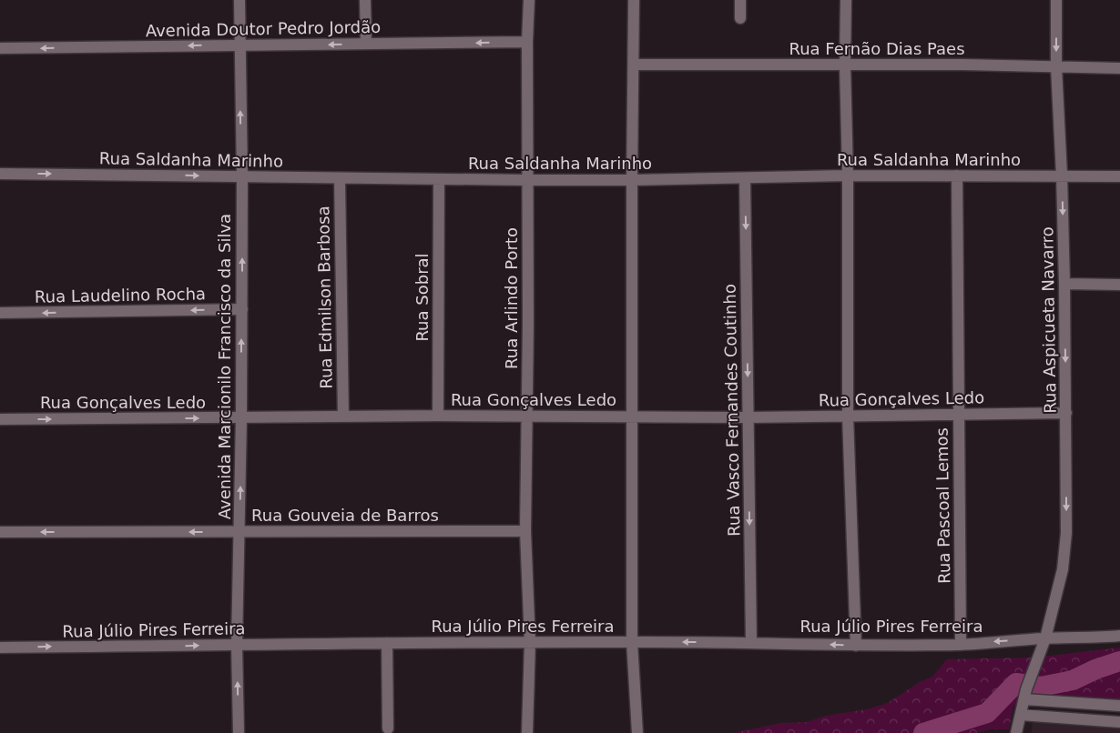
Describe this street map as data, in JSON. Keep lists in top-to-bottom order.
{
  "streets": {
    "street": [
      "Avenida Doutor Pedro Jordão",
      "Rua Fernão Dias Paes",
      "Rua Saldanha Marinho",
      "Rua Laudelino Rocha",
      "Rua Edmilson Barbosa",
      "Rua Sobral",
      "Rua Arlindo Porto",
      "Rua Aspicueta Navarro",
      "Avenida Marcionilo Francisco da Silva",
      "Rua Gonçalves Ledo",
      "Rua Vasco Fernandes Coutinho",
      "Rua Pascoal Lemos",
      "Rua Gouveia de Barros",
      "Rua Júlio Pires Ferreira"
    ]
  },
  "crossings": [
    ["Avenida Doutor Pedro Jordão", "Rua Arlindo Porto"],
    ["Avenida Doutor Pedro Jordão", "Avenida Marcionilo Francisco da Silva"],
    ["Rua Fernão Dias Paes", "Rua Aspicueta Navarro"],
    ["Rua Saldanha Marinho", "Rua Edmilson Barbosa"],
    ["Rua Saldanha Marinho", "Rua Sobral"],
    ["Rua Saldanha Marinho", "Rua Arlindo Porto"],
    ["Rua Saldanha Marinho", "Rua Aspicueta Navarro"],
    ["Rua Saldanha Marinho", "Avenida Marcionilo Francisco da Silva"],
    ["Rua Saldanha Marinho", "Rua Vasco Fernandes Coutinho"],
    ["Rua Saldanha Marinho", "Rua Pascoal Lemos"],
    ["Rua Laudelino Rocha", "Avenida Marcionilo Francisco da Silva"],
    ["Rua Edmilson Barbosa", "Rua Gonçalves Ledo"],
    ["Rua Sobral", "Rua Gonçalves Ledo"],
    ["Rua Arlindo Porto", "Rua Gonçalves Ledo"],
    ["Rua Arlindo Porto", "Rua Gouveia de Barros"],
    ["Rua Arlindo Porto", "Rua Júlio Pires Ferreira"],
    ["Rua Aspicueta Navarro", "Rua Gonçalves Ledo"],
    ["Rua Aspicueta Navarro", "Rua Júlio Pires Ferreira"],
    ["Avenida Marcionilo Francisco da Silva", "Rua Gonçalves Ledo"],
    ["Avenida Marcionilo Francisco da Silva", "Rua Gouveia de Barros"],
    ["Avenida Marcionilo Francisco da Silva", "Rua Júlio Pires Ferreira"],
    ["Rua Gonçalves Ledo", "Rua Vasco Fernandes Coutinho"],
    ["Rua Gonçalves Ledo", "Rua Pascoal Lemos"],
    ["Rua Vasco Fernandes Coutinho", "Rua Júlio Pires Ferreira"],
    ["Rua Pascoal Lemos", "Rua Júlio Pires Ferreira"]
  ],
  "one_way": [
    "Avenida Doutor Pedro Jordão",
    "Rua Laudelino Rocha",
    "Rua Aspicueta Navarro",
    "Avenida Marcionilo Francisco da Silva",
    "Rua Gouveia de Barros"
  ]
}
